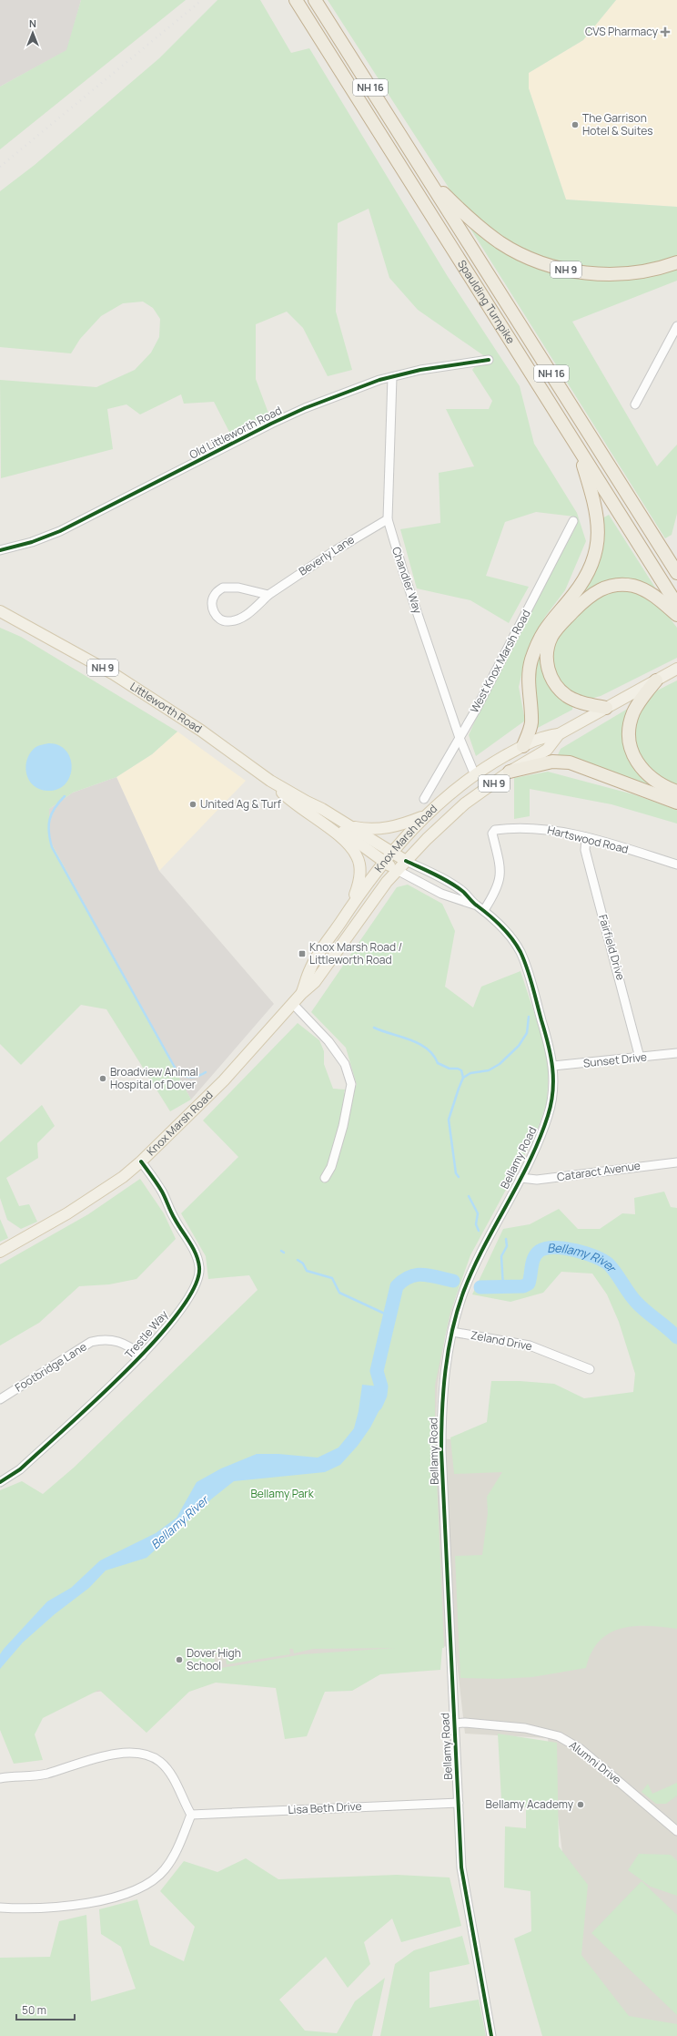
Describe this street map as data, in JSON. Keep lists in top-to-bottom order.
{
  "streets": {
    "highway": ["NH 16", "NH 9", "Spaulding Turnpike"],
    "main road": ["Littleworth Road", "Knox Marsh Road"],
    "street": [
      "Old Littleworth Road",
      "Beverly Lane",
      "Chandler Way",
      "West Knox Marsh Road",
      "Hartswood Road",
      "Fairfield Drive",
      "Sunset Drive",
      "Bellamy Road",
      "Cataract Avenue",
      "Trestle Way",
      "Zeland Drive",
      "Footbridge Lane",
      "Alumni Drive",
      "Lisa Beth Drive"
    ]
  },
  "crossings": [
    ["NH 9", "Spaulding Turnpike"],
    ["NH 9", "Littleworth Road"],
    ["NH 9", "Knox Marsh Road"],
    ["Old Littleworth Road", "Chandler Way"],
    ["Beverly Lane", "Chandler Way"],
    ["Chandler Way", "West Knox Marsh Road"],
    ["Chandler Way", "Knox Marsh Road"],
    ["Littleworth Road", "Knox Marsh Road"],
    ["Littleworth Road", "Bellamy Road"],
    ["Knox Marsh Road", "Bellamy Road"],
    ["Knox Marsh Road", "Trestle Way"],
    ["Hartswood Road", "Fairfield Drive"],
    ["Hartswood Road", "Bellamy Road"],
    ["Fairfield Drive", "Sunset Drive"],
    ["Sunset Drive", "Bellamy Road"],
    ["Bellamy Road", "Cataract Avenue"],
    ["Bellamy Road", "Zeland Drive"],
    ["Bellamy Road", "Alumni Drive"],
    ["Bellamy Road", "Lisa Beth Drive"],
    ["Trestle Way", "Footbridge Lane"]
  ],
  "water": ["Bellamy River"],
  "parks": ["Bellamy Park"],
  "places": {
    "health": ["CVS Pharmacy"],
    "other": [
      "The Garrison Hotel & Suites",
      "United Ag & Turf",
      "Broadview Animal Hospital of Dover",
      "Dover High School",
      "Bellamy Academy"
    ],
    "transit": ["Knox Marsh Road / Littleworth Road"]
  },
  "scale_bar": "50 m",
  "north": "top"
}
